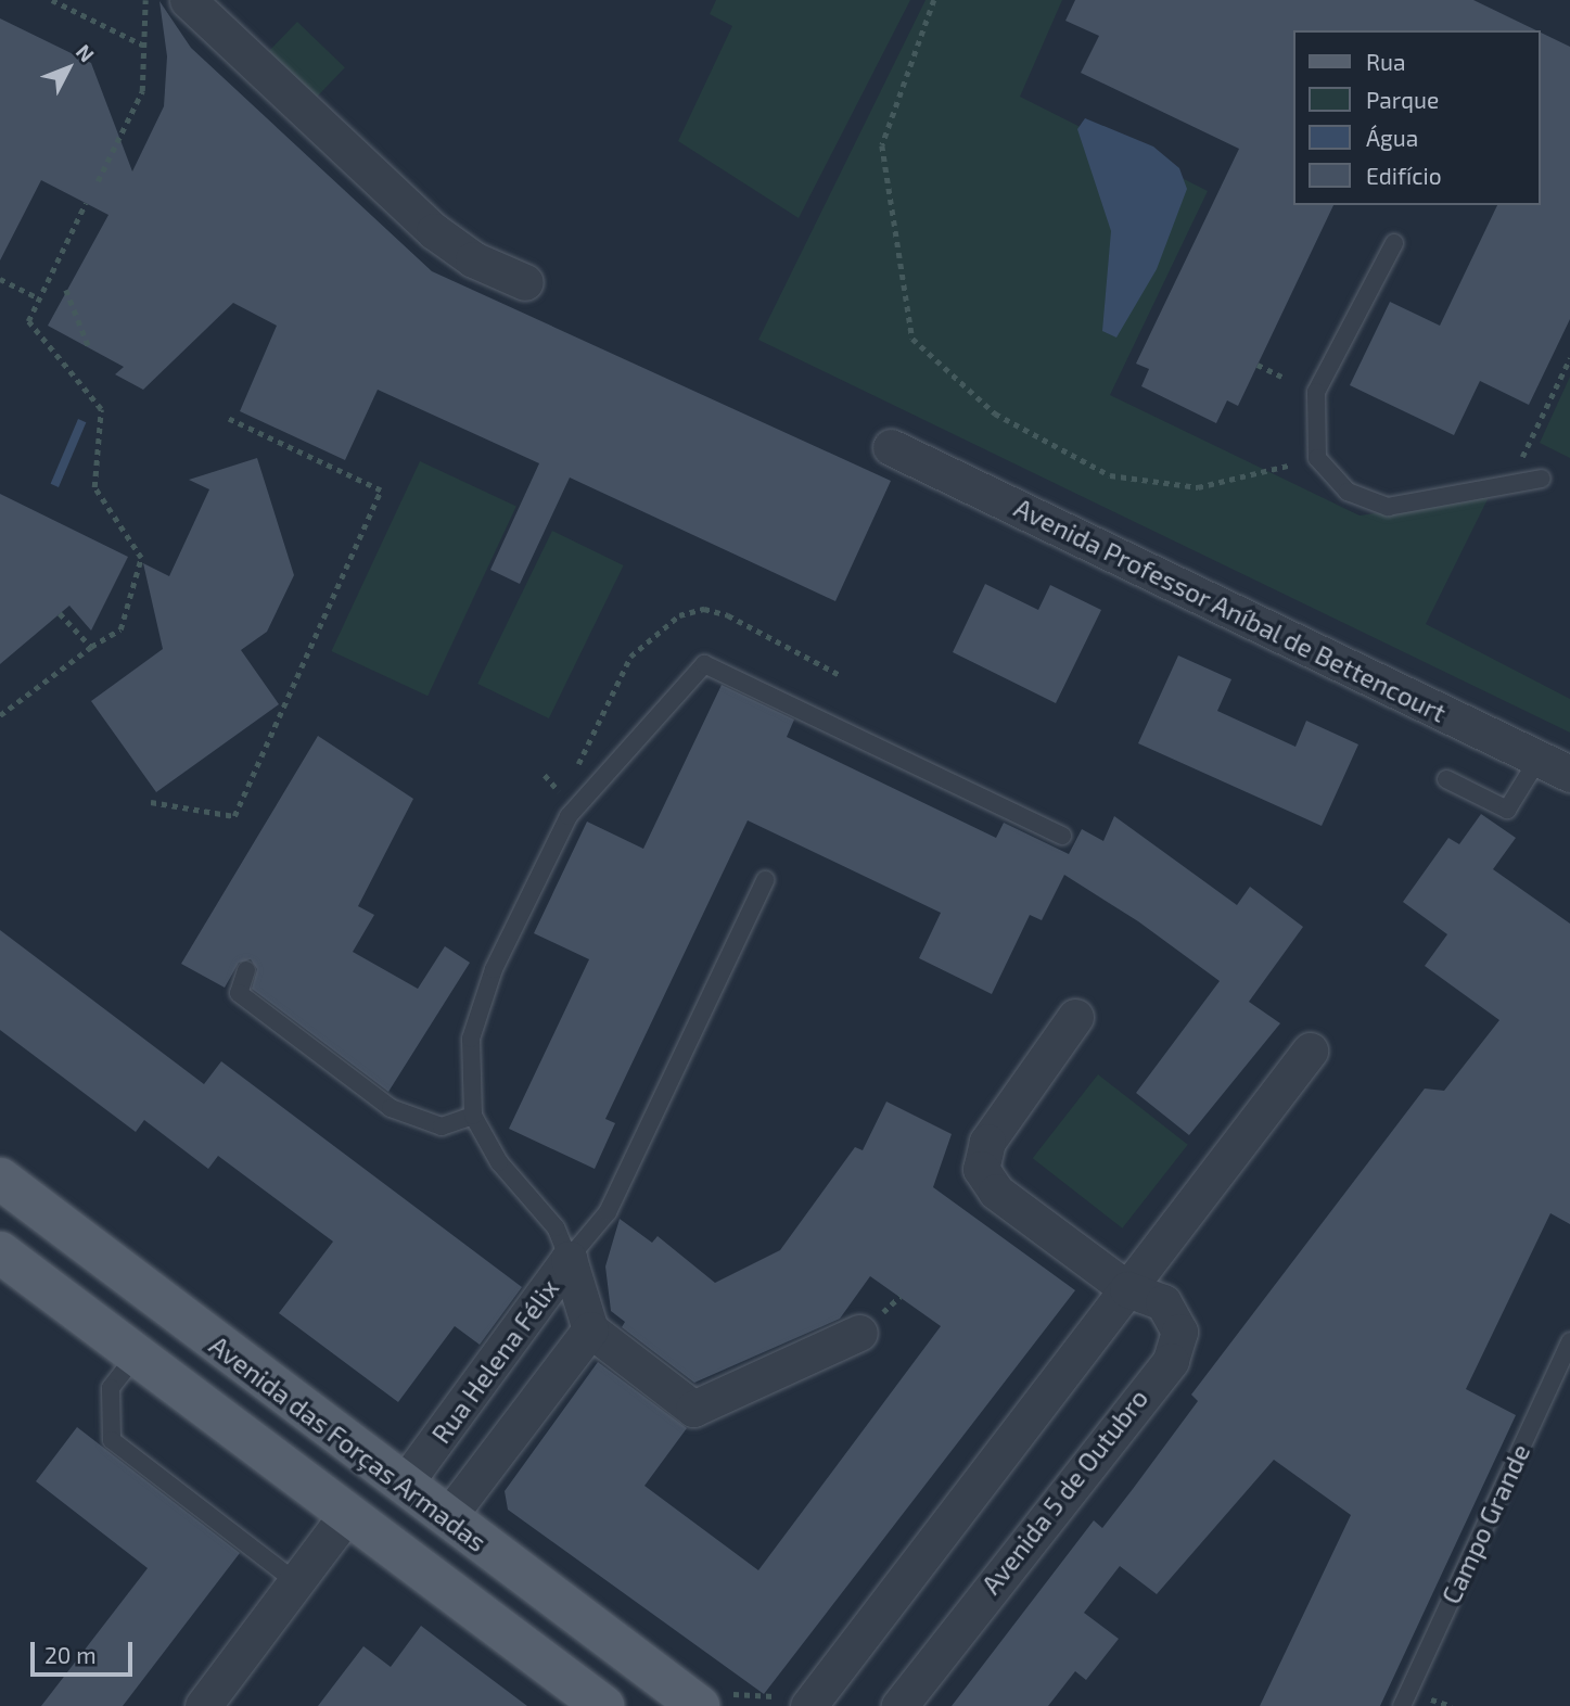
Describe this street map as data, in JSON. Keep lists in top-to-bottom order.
{
  "streets": {
    "main road": ["Avenida das Forças Armadas"],
    "street": ["Avenida Professor Aníbal de Bettencourt", "Rua Helena Félix", "Avenida 5 de Outubro"],
    "lane": ["Campo Grande"]
  },
  "crossings": [
    ["Rua Helena Félix", "Avenida das Forças Armadas"]
  ],
  "legend": [
    "Rua",
    "Parque",
    "Água",
    "Edifício"
  ],
  "scale_bar": "20 m",
  "north": "top right"
}
